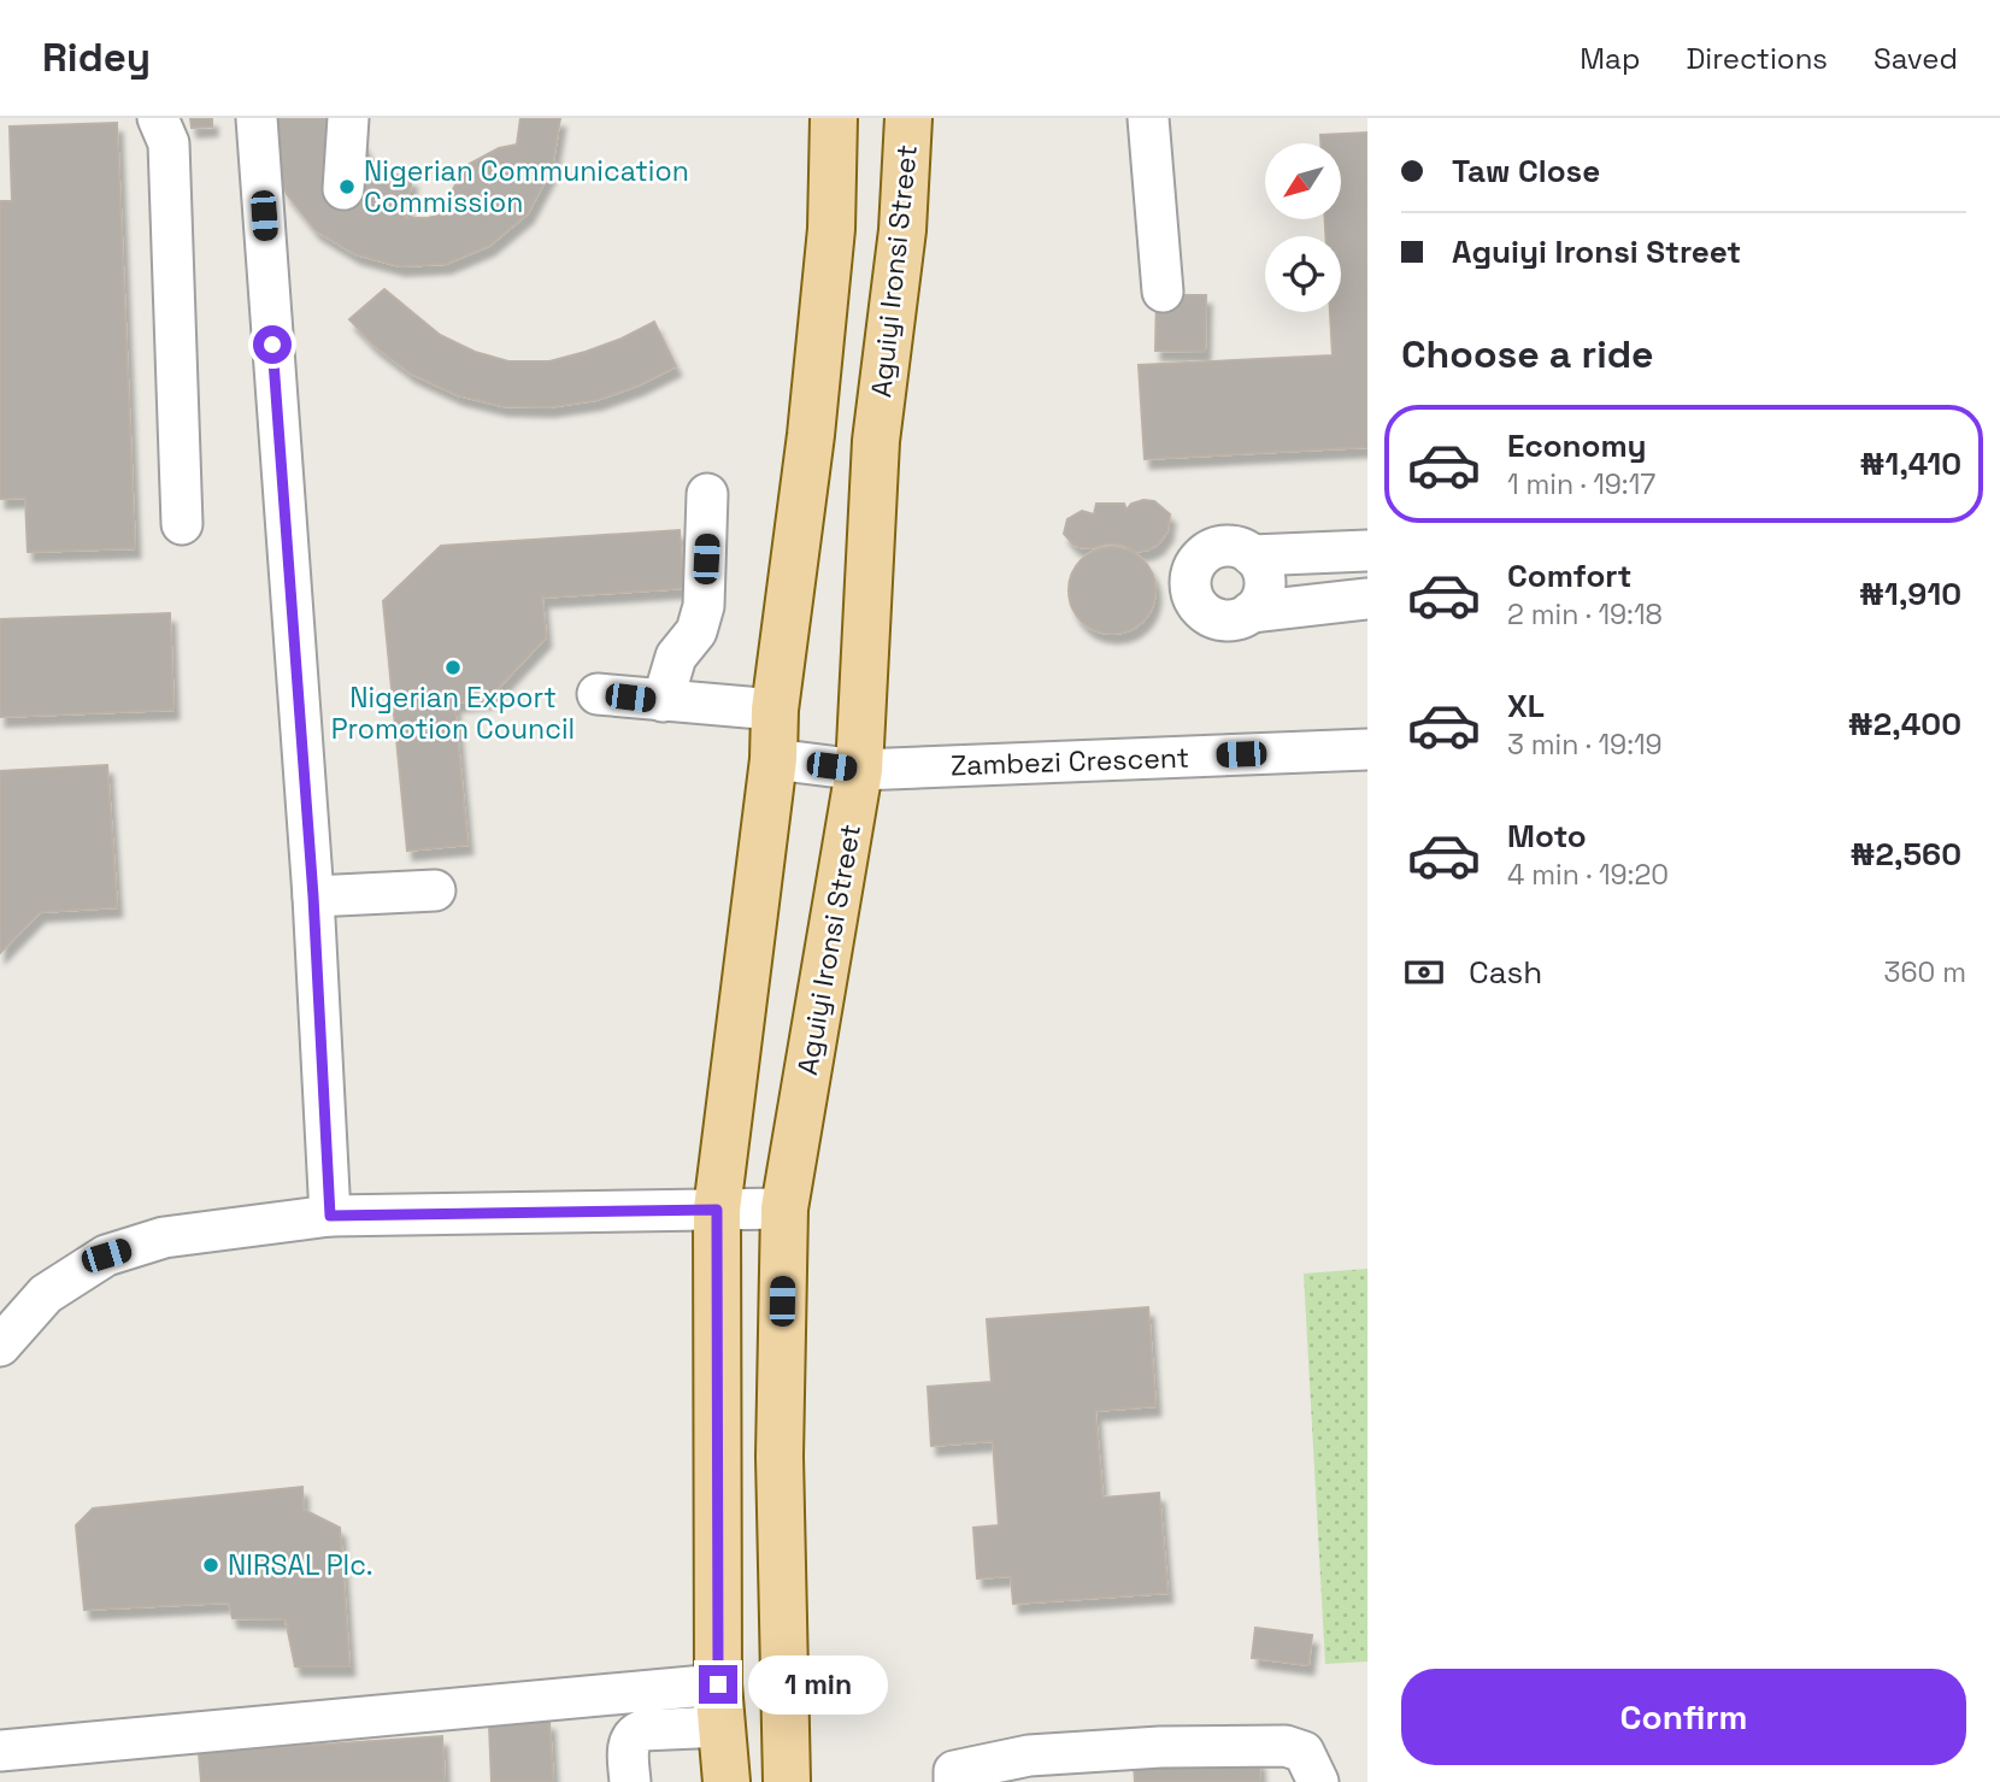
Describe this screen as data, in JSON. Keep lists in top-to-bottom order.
{
  "streets": {
    "main road": ["Aguiyi Ironsi Street"],
    "street": ["Zambezi Crescent"]
  },
  "crossings": [
    ["Aguiyi Ironsi Street", "Zambezi Crescent"]
  ],
  "places": ["Nigerian Communication Commission", "Nigerian Export Promotion Council", "NIRSAL Plc."],
  "north": "bottom left",
  "page": {
    "header": "Ridey",
    "nav": ["Map", "Directions", "Saved"],
    "banner": ["Taw Close", "Aguiyi Ironsi Street"],
    "heading": "Choose a ride",
    "list": [
      {
        "name": "Economy",
        "note": "1 min · 19:17",
        "value": "₦1,410"
      },
      {
        "name": "Comfort",
        "note": "2 min · 19:18",
        "value": "₦1,910"
      },
      {
        "name": "XL",
        "note": "3 min · 19:19",
        "value": "₦2,400"
      },
      {
        "name": "Moto",
        "note": "4 min · 19:20",
        "value": "₦2,560"
      }
    ],
    "pay": ["Cash", "360 m"],
    "buttons": "Confirm",
    "bubble": "1 min"
  }
}
